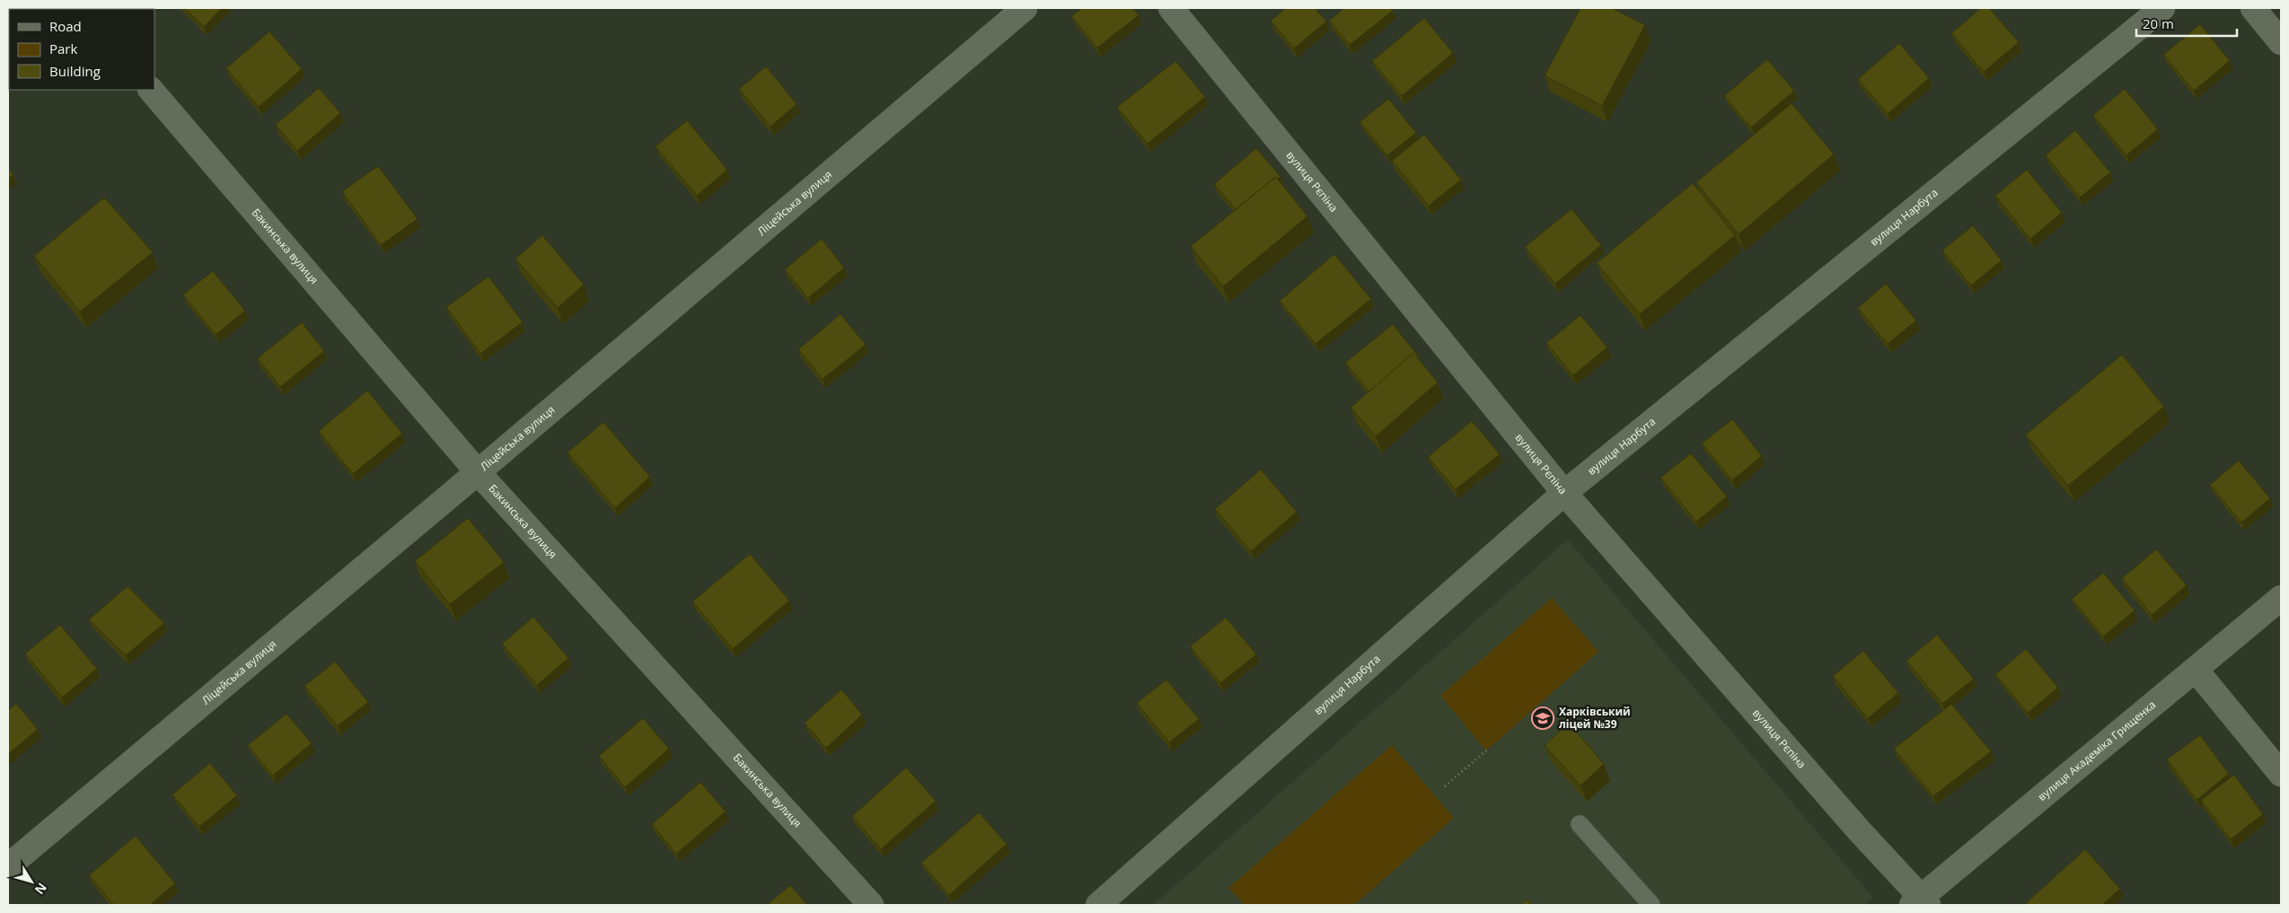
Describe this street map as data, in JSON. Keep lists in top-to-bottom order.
{
  "streets": {
    "street": [
      "вулиця Рєпіна",
      "Ліцейська вулиця",
      "вулиця Нарбута",
      "Бакинська вулиця",
      "вулиця Академіка Грищенка"
    ]
  },
  "crossings": [
    ["вулиця Рєпіна", "вулиця Нарбута"],
    ["вулиця Рєпіна", "вулиця Академіка Грищенка"],
    ["Ліцейська вулиця", "Бакинська вулиця"]
  ],
  "places": {
    "school or university": ["Харківський ліцей №39"]
  },
  "legend": ["Road", "Park", "Building"],
  "scale_bar": "20 m",
  "north": "bottom right"
}
